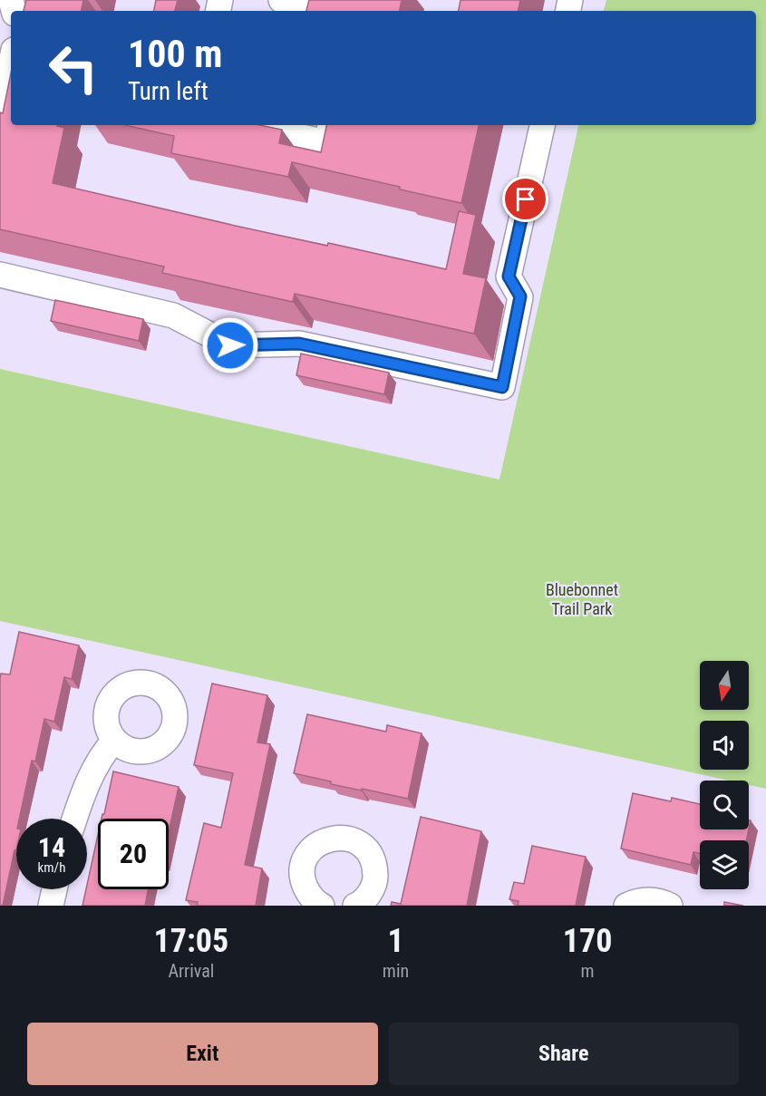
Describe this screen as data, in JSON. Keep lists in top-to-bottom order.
{
  "parks": ["Bluebonnet Trail Park"],
  "north": "bottom",
  "page": {
    "turn": ["100 m", "Turn left"],
    "speed": "14 km/h",
    "limit": "20",
    "eta": [
      "17:05",
      "Arrival",
      "1",
      "min",
      "170",
      "m"
    ],
    "buttons": ["Exit", "Share"]
  }
}
